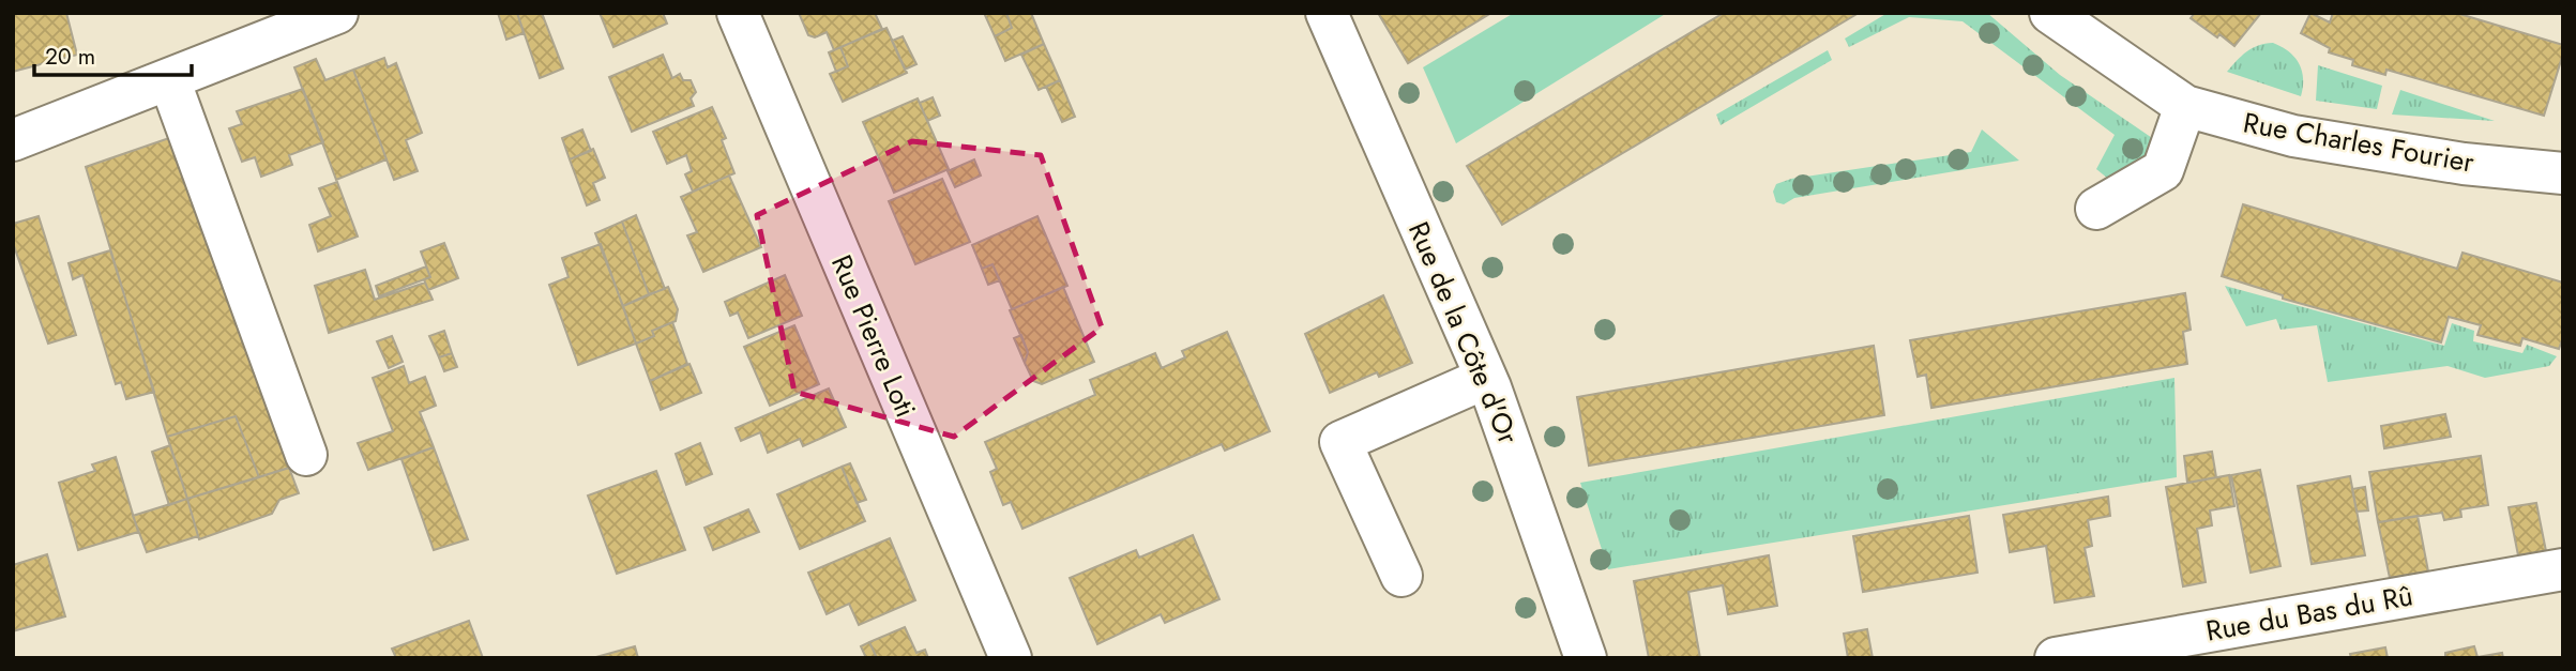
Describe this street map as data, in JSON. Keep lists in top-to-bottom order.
{
  "streets": {
    "street": [
      "Rue Charles Fourier",
      "Rue de la Côte d'Or",
      "Rue Pierre Loti",
      "Rue du Bas du Rû"
    ]
  },
  "scale_bar": "20 m"
}
